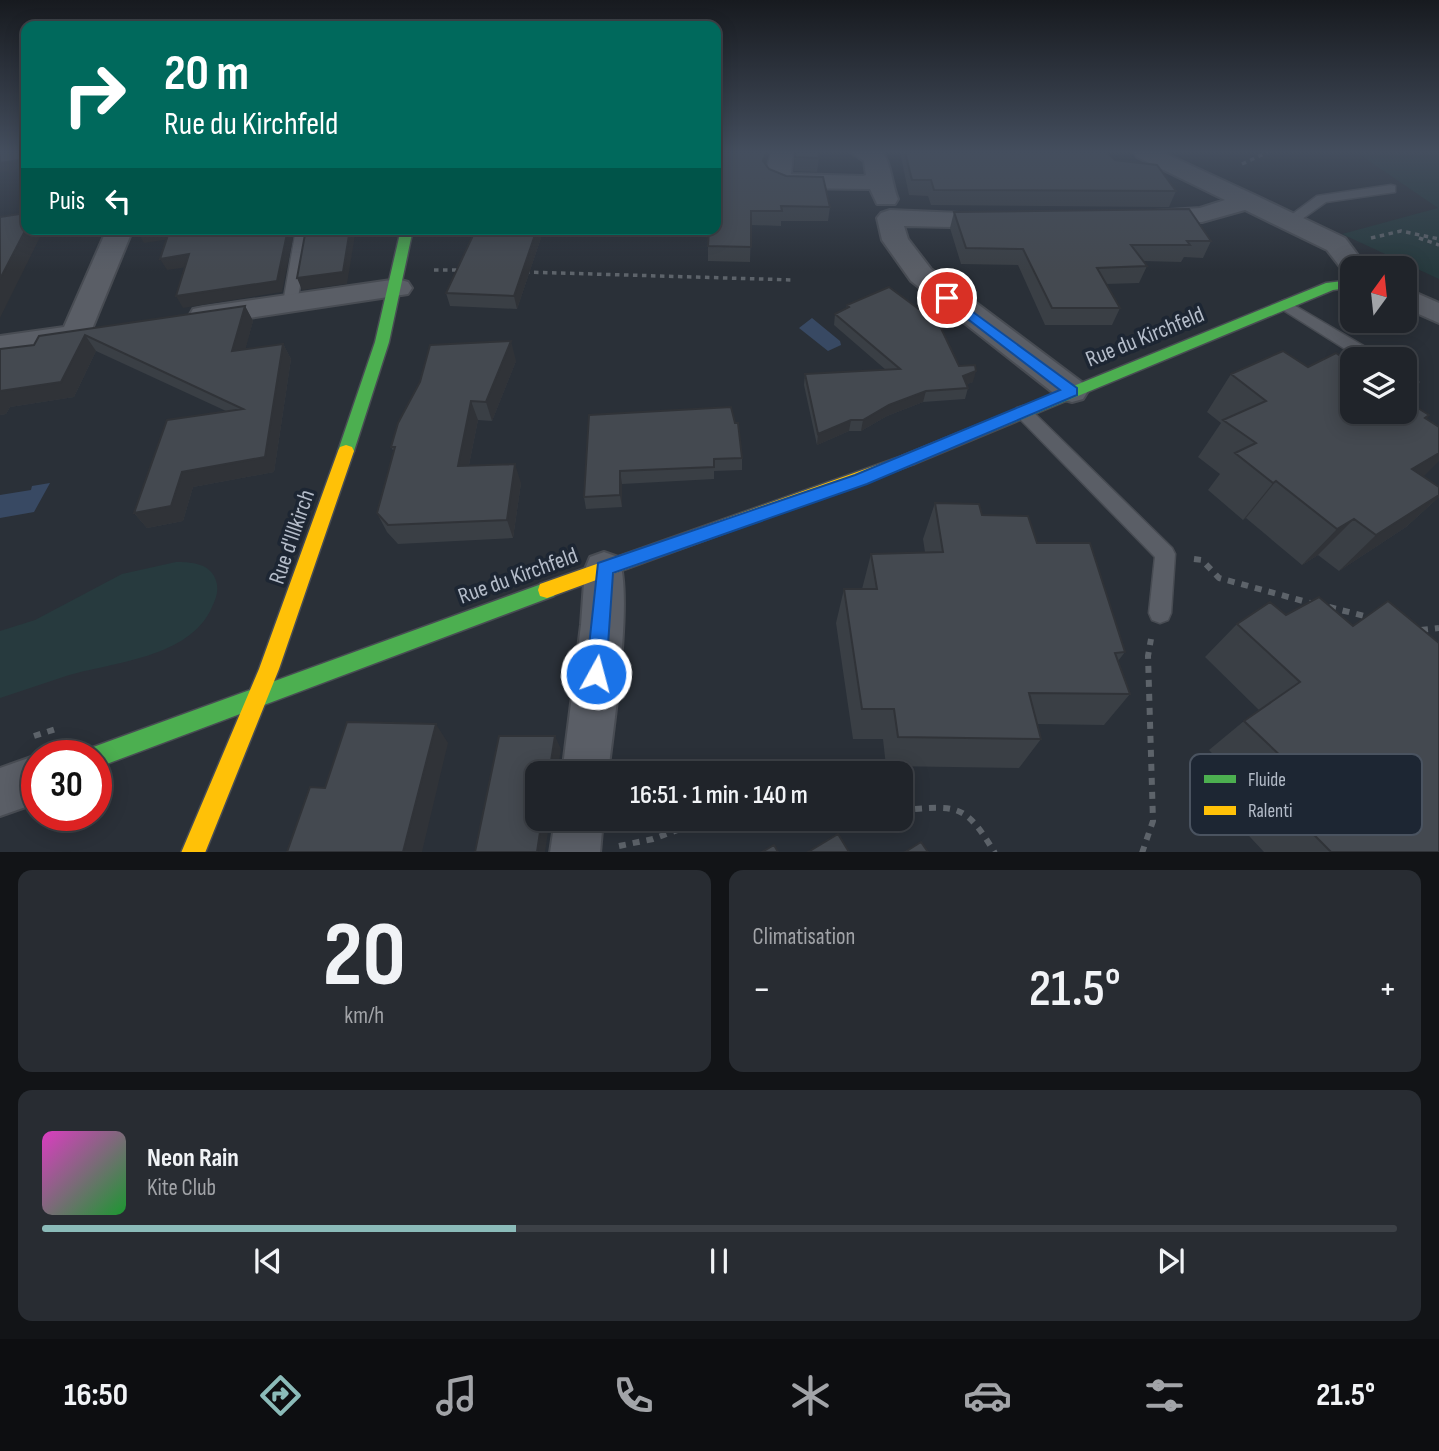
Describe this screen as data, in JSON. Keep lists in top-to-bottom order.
{
  "streets": {
    "street": ["Rue du Kirchfeld", "Rue d'Illkirch"]
  },
  "crossings": [
    ["Rue du Kirchfeld", "Rue d'Illkirch"]
  ],
  "legend": ["Fluide", "Ralenti"],
  "north": "top",
  "page": {
    "turn": ["20 m", "Rue du Kirchfeld"],
    "then": "Puis",
    "limit": "30",
    "trip": "16:51 · 1 min · 140 m",
    "tile": [
      ["20", "km/h"],
      "Climatisation"
    ],
    "heat": ["−", "21.5°", "+"],
    "song": ["Neon Rain", "Kite Club"],
    "tabs": ["16:50", "21.5°"]
  }
}
